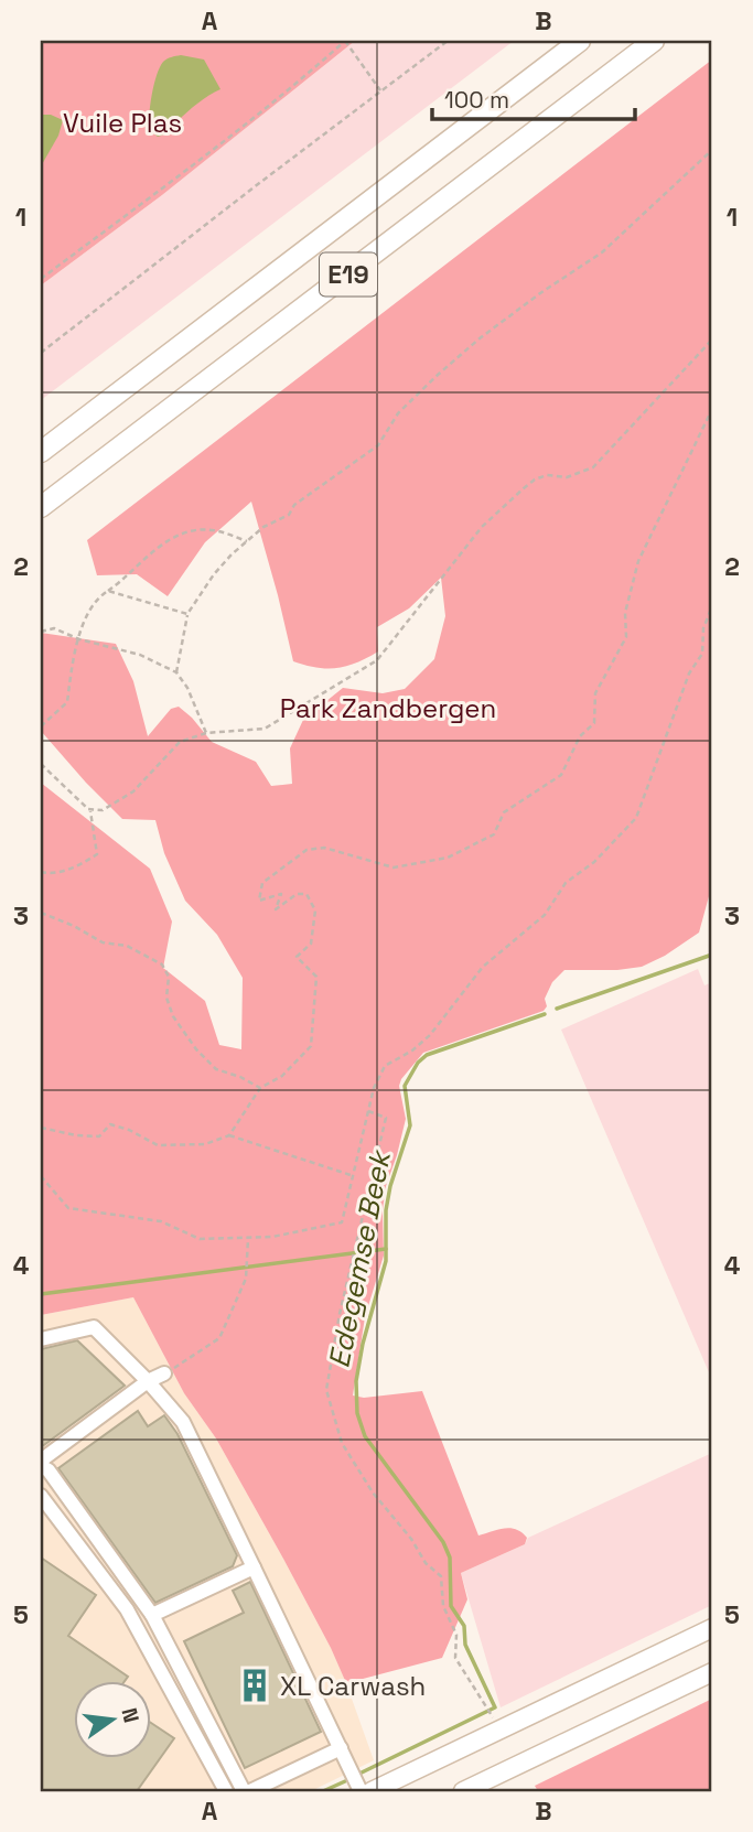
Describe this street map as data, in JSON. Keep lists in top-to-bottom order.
{
  "streets": {
    "highway": ["E19"]
  },
  "water": ["Edegemse Beek"],
  "parks": ["Vuile Plas", "Park Zandbergen"],
  "places": {
    "building": ["XL Carwash"]
  },
  "scale_bar": "100 m",
  "north": "right",
  "grid": {
    "columns": ["A", "B"],
    "rows": [
      "1",
      "2",
      "3",
      "4",
      "5"
    ]
  }
}
